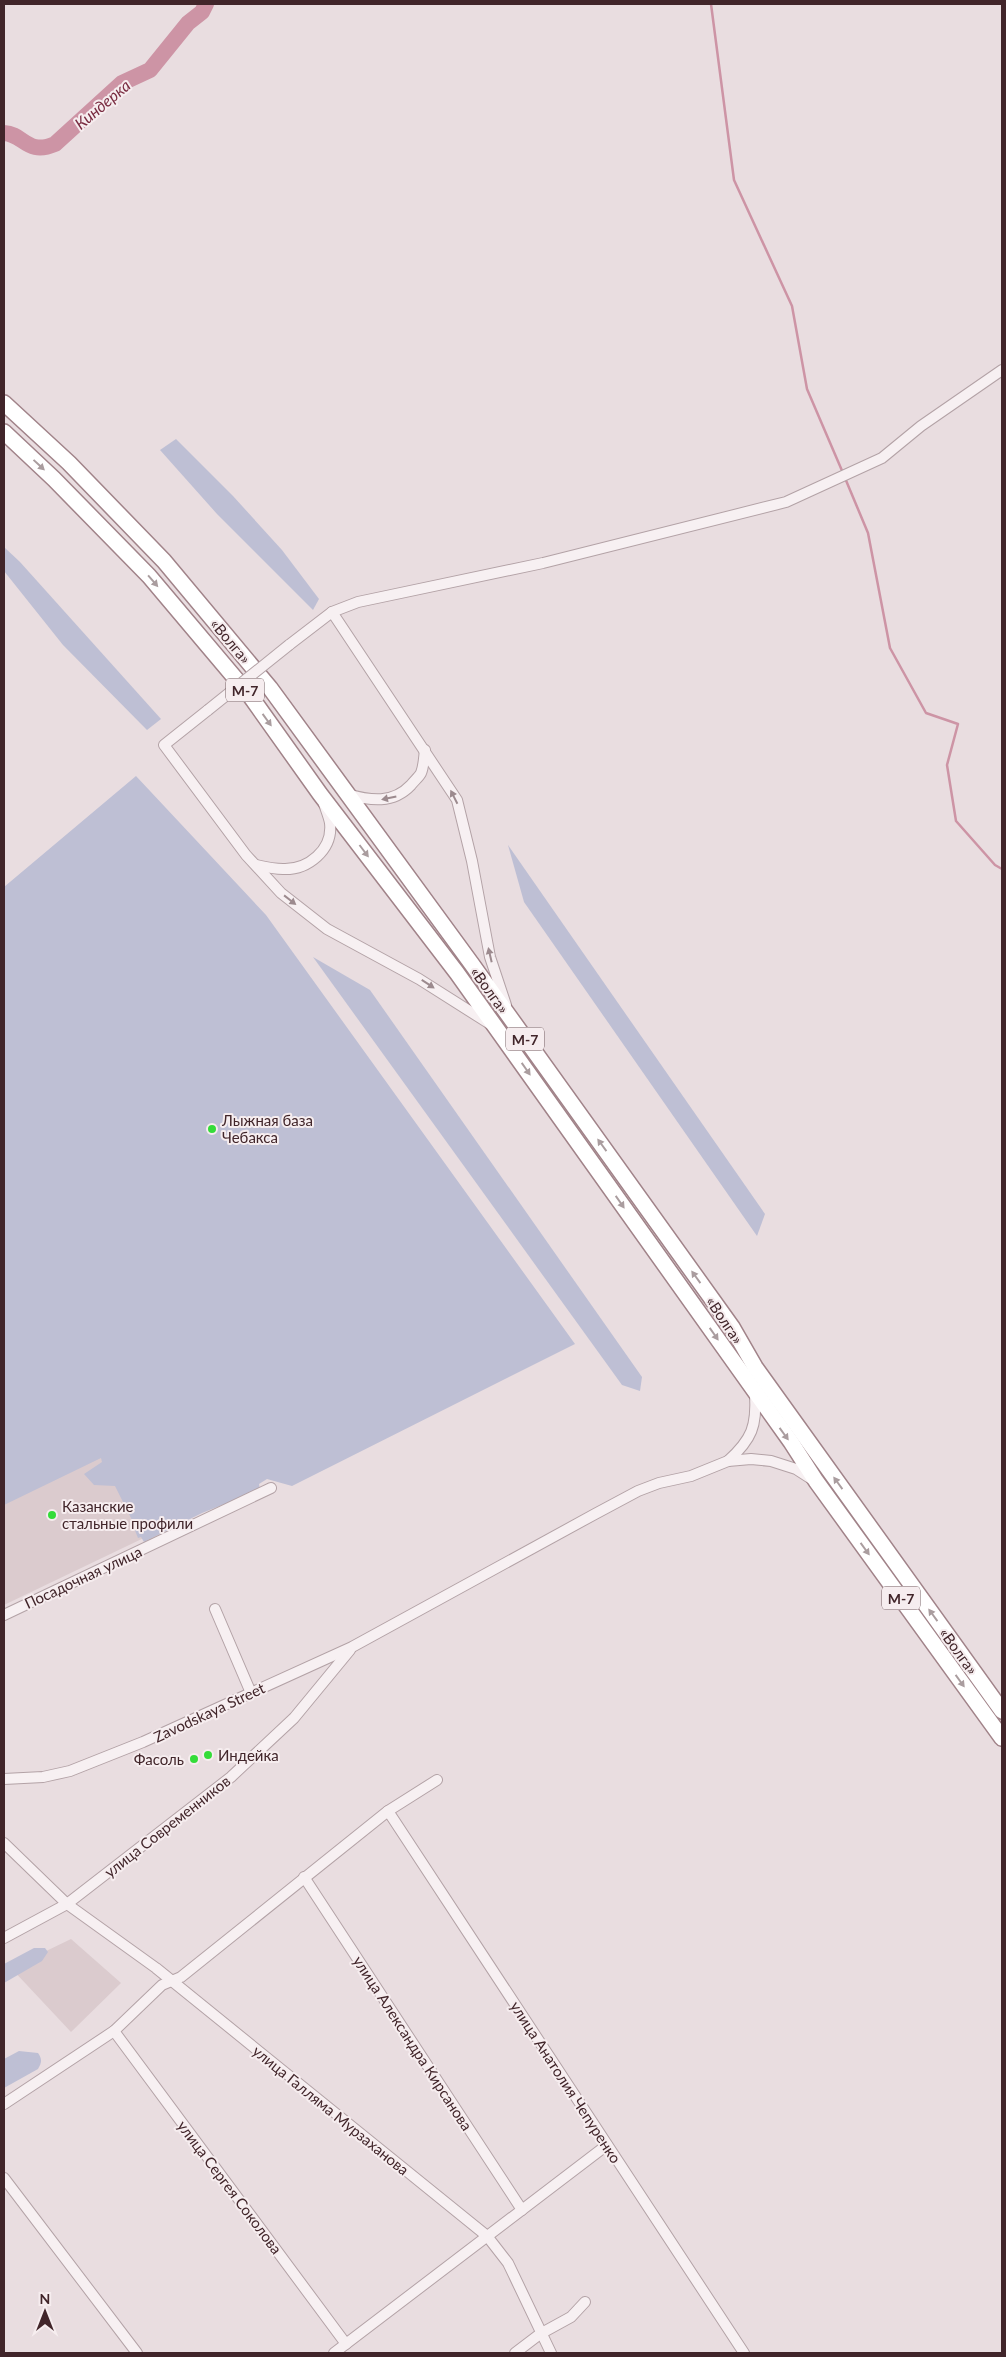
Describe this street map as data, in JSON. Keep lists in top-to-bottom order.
{
  "streets": {
    "highway": ["«Волга»", "М-7"],
    "street": [
      "Посадочная улица",
      "Zavodskaya Street",
      "улица Современников",
      "улица Александра Кирсанова",
      "улица Анатолия Чепуренко",
      "улица Галляма Мурзаханова",
      "улица Сергея Соколова"
    ]
  },
  "crossings": [
    ["Zavodskaya Street", "улица Современников"],
    ["улица Современников", "улица Галляма Мурзаханова"]
  ],
  "water": ["Киндерка"],
  "places": [
    "Лыжная база Чебакса",
    "Казанские стальные профили",
    "Индейка",
    "Фасоль"
  ],
  "north": "top"
}
